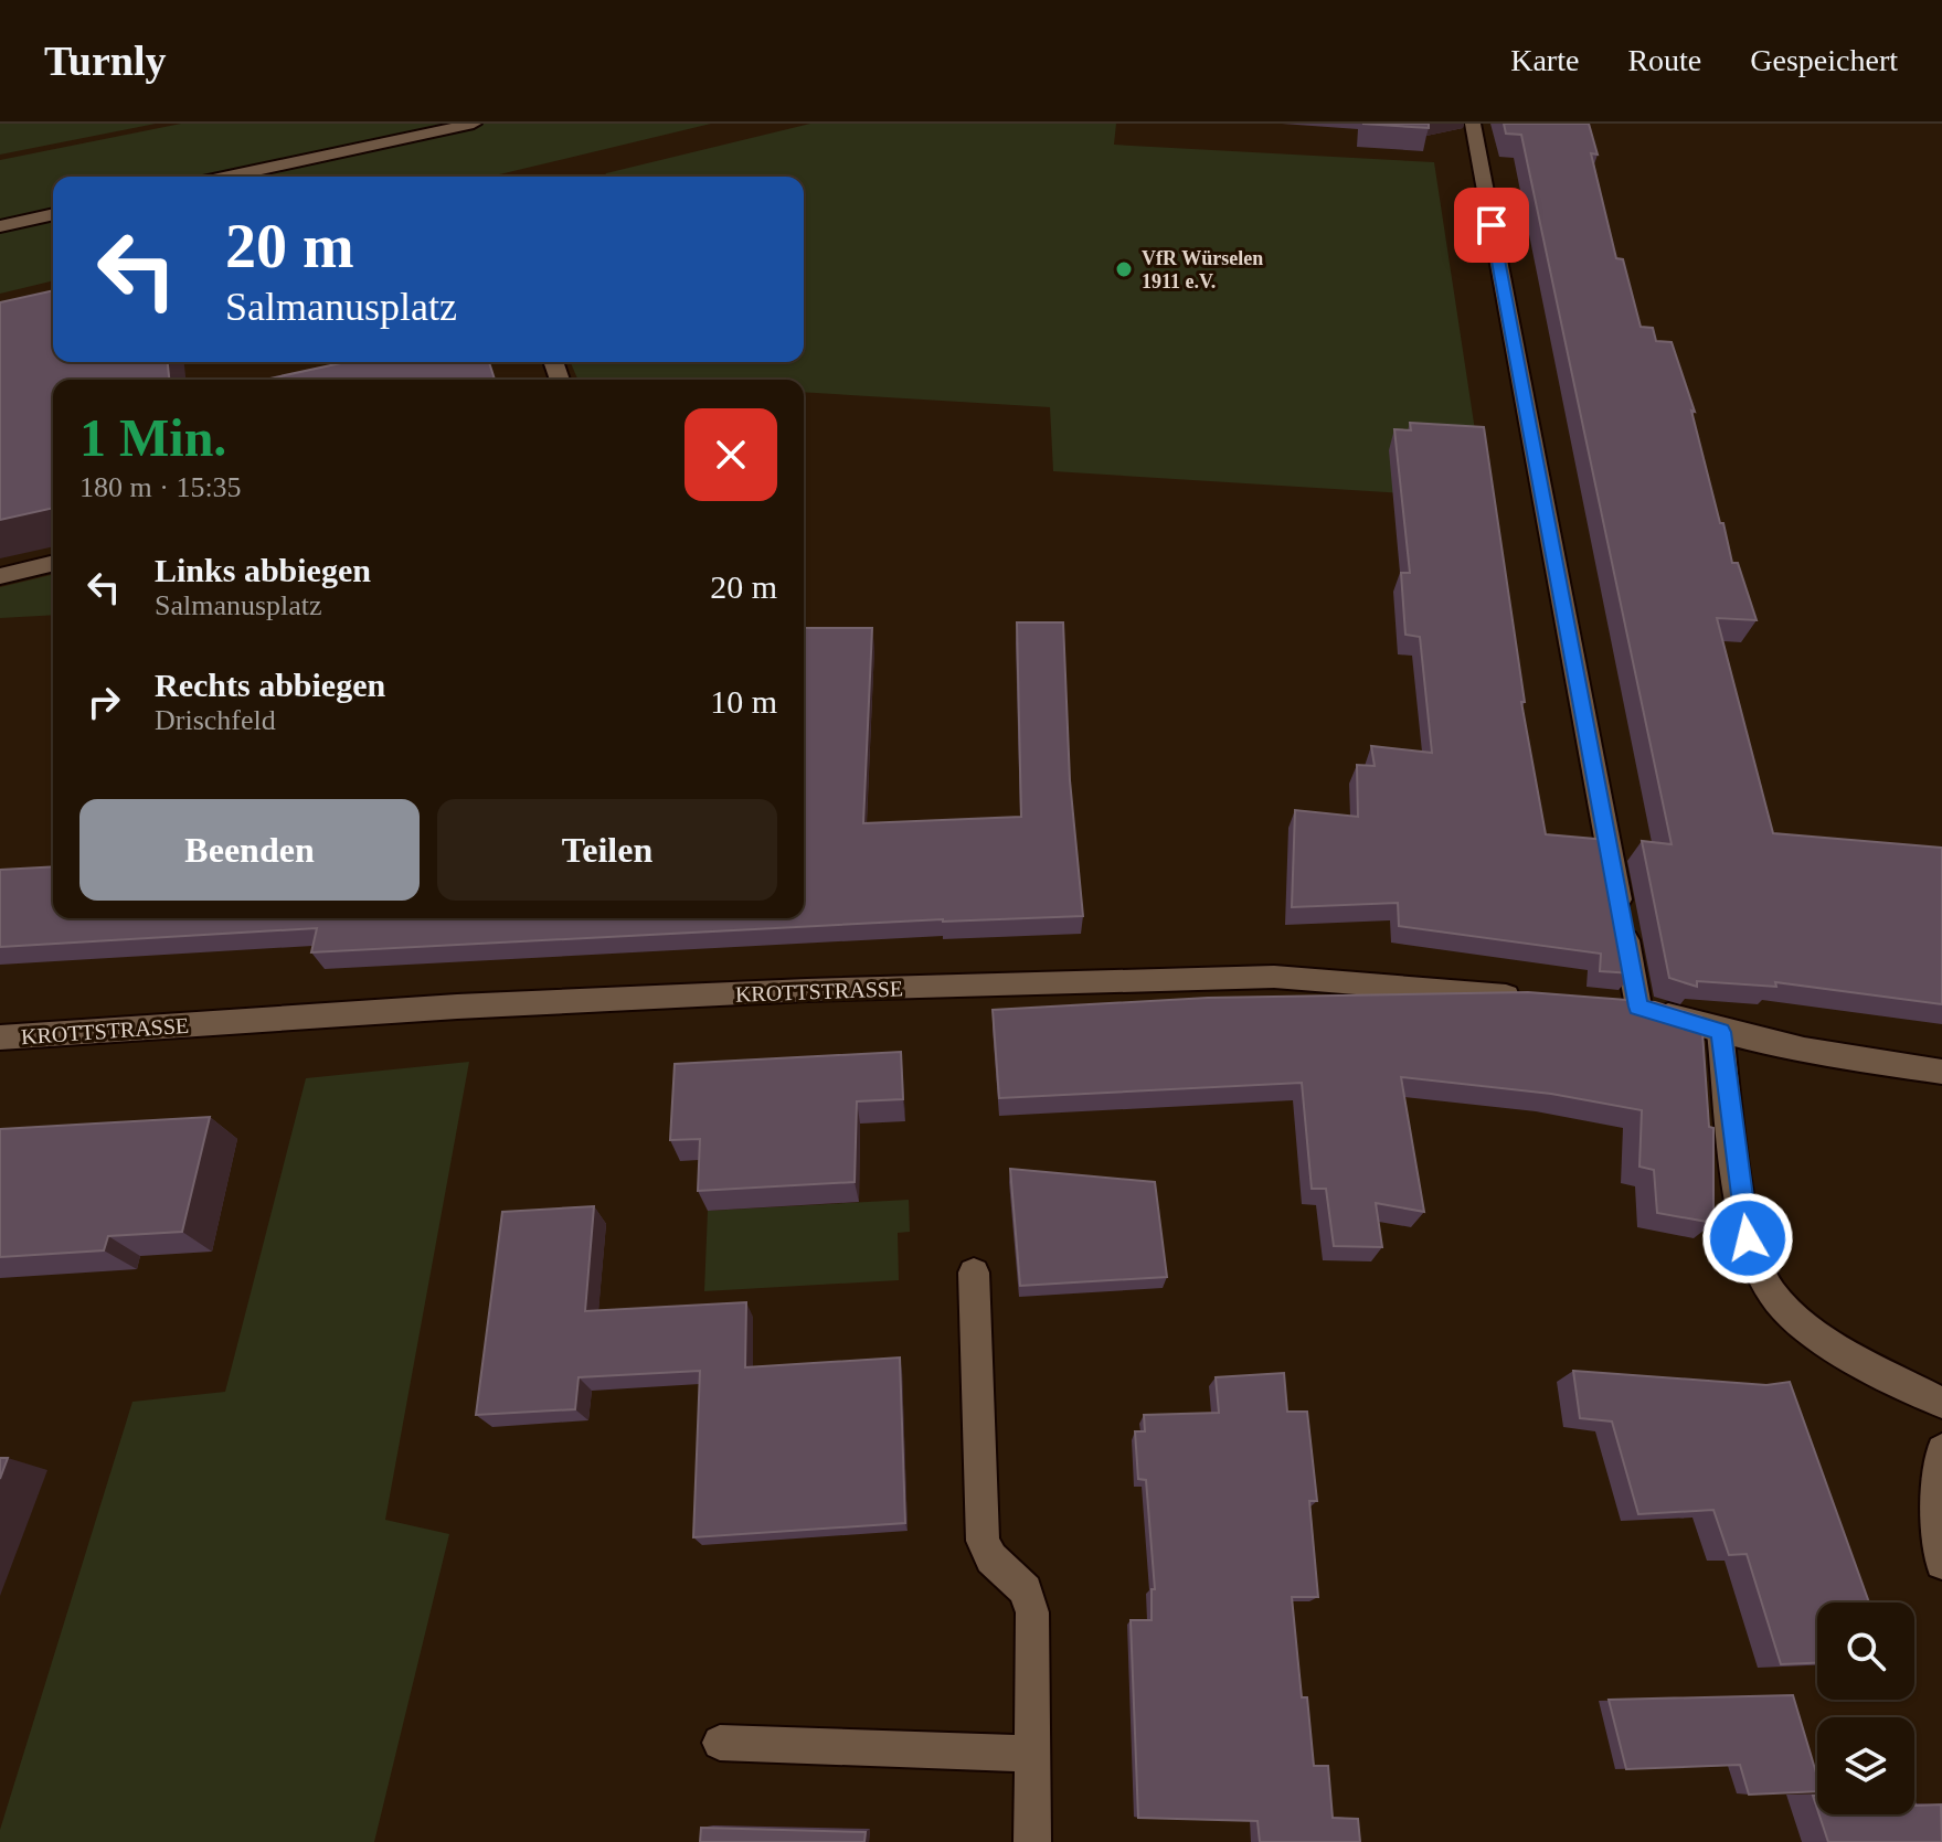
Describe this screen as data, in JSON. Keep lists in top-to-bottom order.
{
  "streets": {
    "street": ["KROTTSTRASSE"]
  },
  "places": ["VfR Würselen 1911 e.V."],
  "page": {
    "header": "Turnly",
    "nav": ["Karte", "Route", "Gespeichert"],
    "turn": ["20 m", "Salmanusplatz"],
    "heading": ["1 Min.", "180 m · 15:35"],
    "list": [
      {
        "name": "Links abbiegen",
        "note": "Salmanusplatz",
        "value": "20 m"
      },
      {
        "name": "Rechts abbiegen",
        "note": "Drischfeld",
        "value": "10 m"
      }
    ],
    "buttons": ["Beenden", "Teilen"]
  }
}
